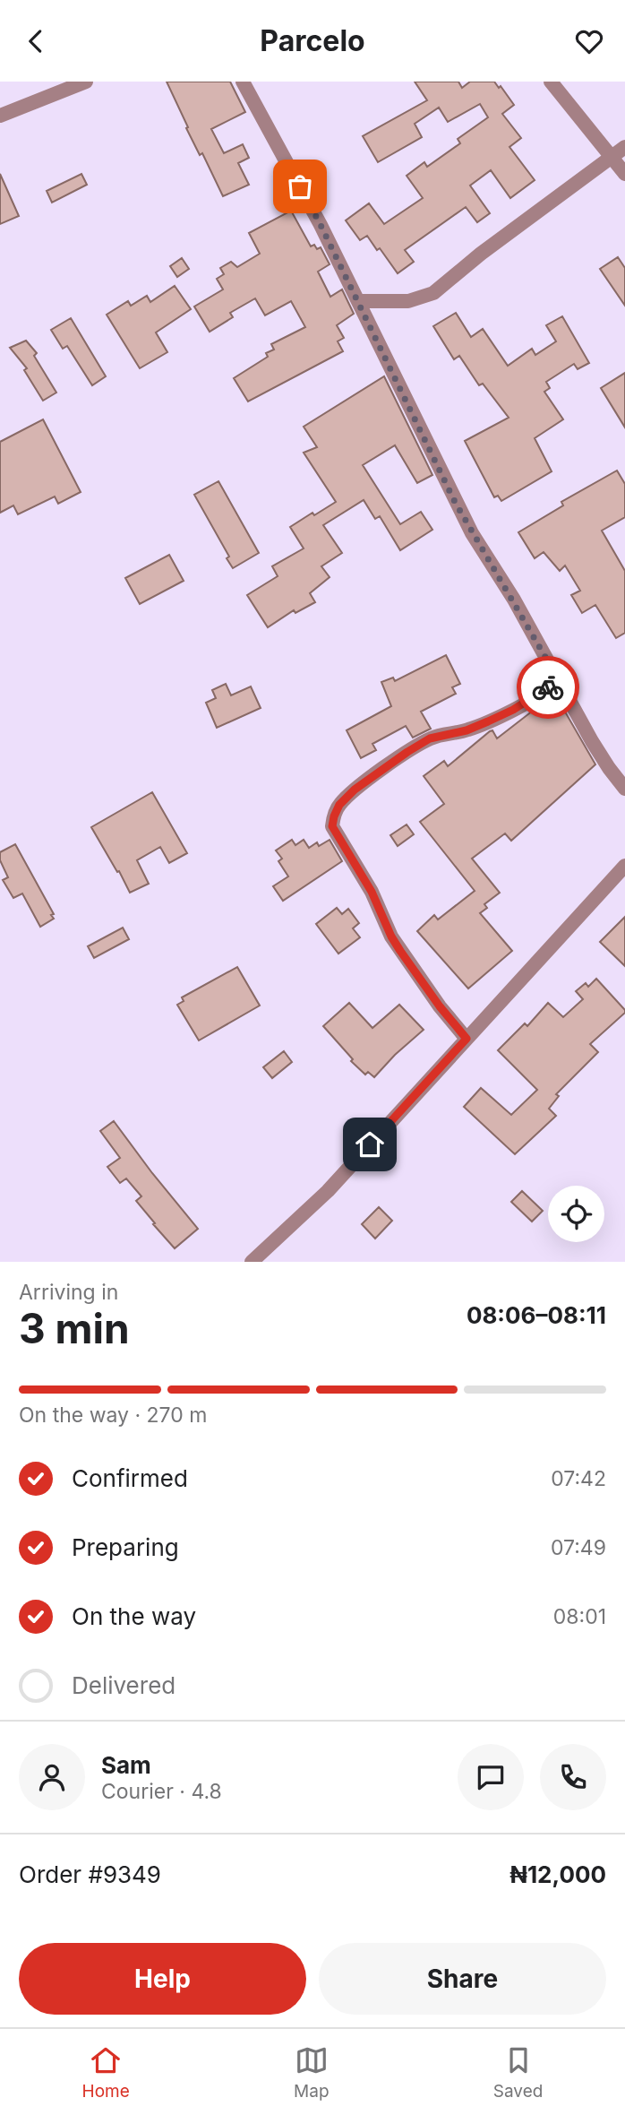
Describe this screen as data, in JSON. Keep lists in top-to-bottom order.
{
  "page": {
    "header": "Parcelo",
    "heading": ["3 min", "Arriving in", "08:06–08:11"],
    "panel": [
      "Sam",
      "Courier · 4.8",
      "Order #9349",
      "₦12,000"
    ],
    "bar": "On the way · 270 m",
    "list": [
      ["Confirmed", "07:42"],
      ["Preparing", "07:49"],
      ["On the way", "08:01"],
      "Delivered"
    ],
    "buttons": ["Help", "Share"],
    "tabs": ["Home", "Map", "Saved"]
  }
}
